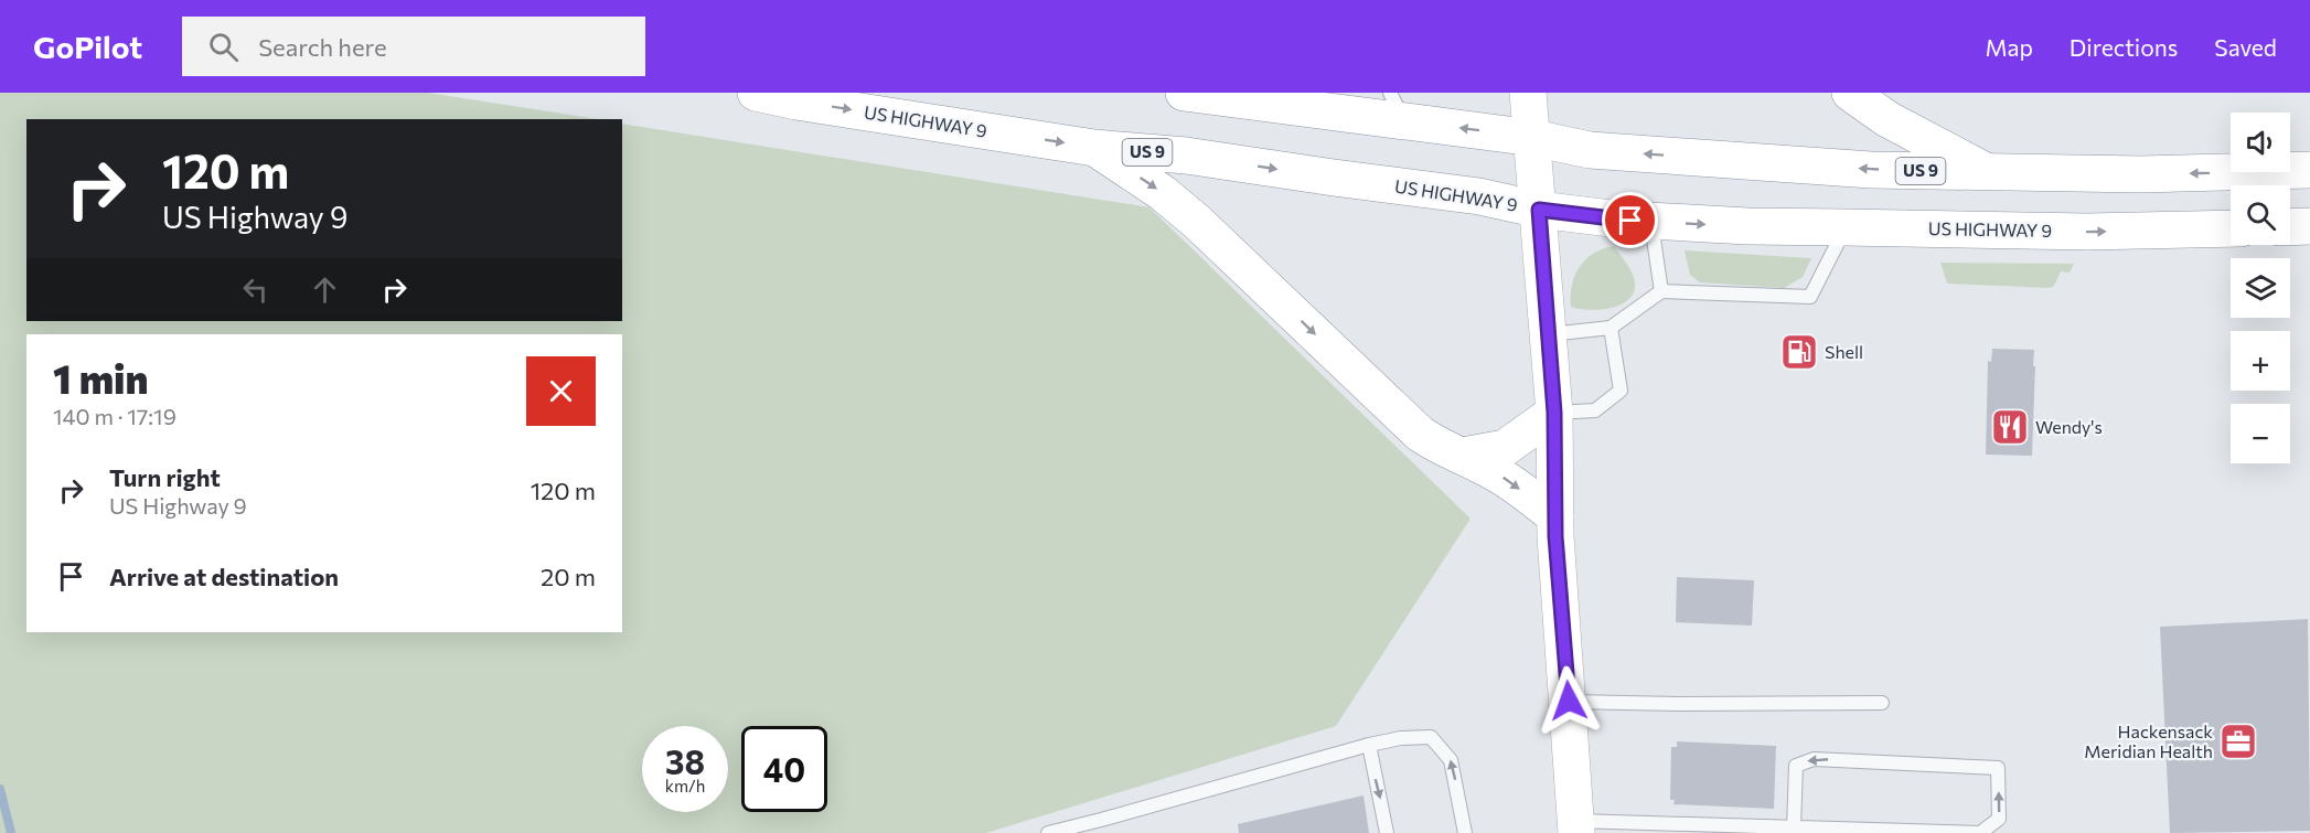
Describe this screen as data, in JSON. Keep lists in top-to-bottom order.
{
  "streets": {
    "main road": ["US HIGHWAY 9", "US 9"]
  },
  "places": {
    "fuel station": ["Shell"],
    "restaurant": ["Wendy's"],
    "office": ["Hackensack Meridian Health"]
  },
  "page": {
    "header": "GoPilot",
    "search": "Search here",
    "nav": ["Map", "Directions", "Saved"],
    "map_buttons": ["+", "−"],
    "turn": ["120 m", "US Highway 9"],
    "heading": ["1 min", "140 m · 17:19"],
    "list": [
      {
        "name": "Turn right",
        "note": "US Highway 9",
        "value": "120 m"
      },
      {
        "name": "Arrive at destination",
        "value": "20 m"
      }
    ],
    "speed": "38 km/h",
    "limit": "40"
  }
}
